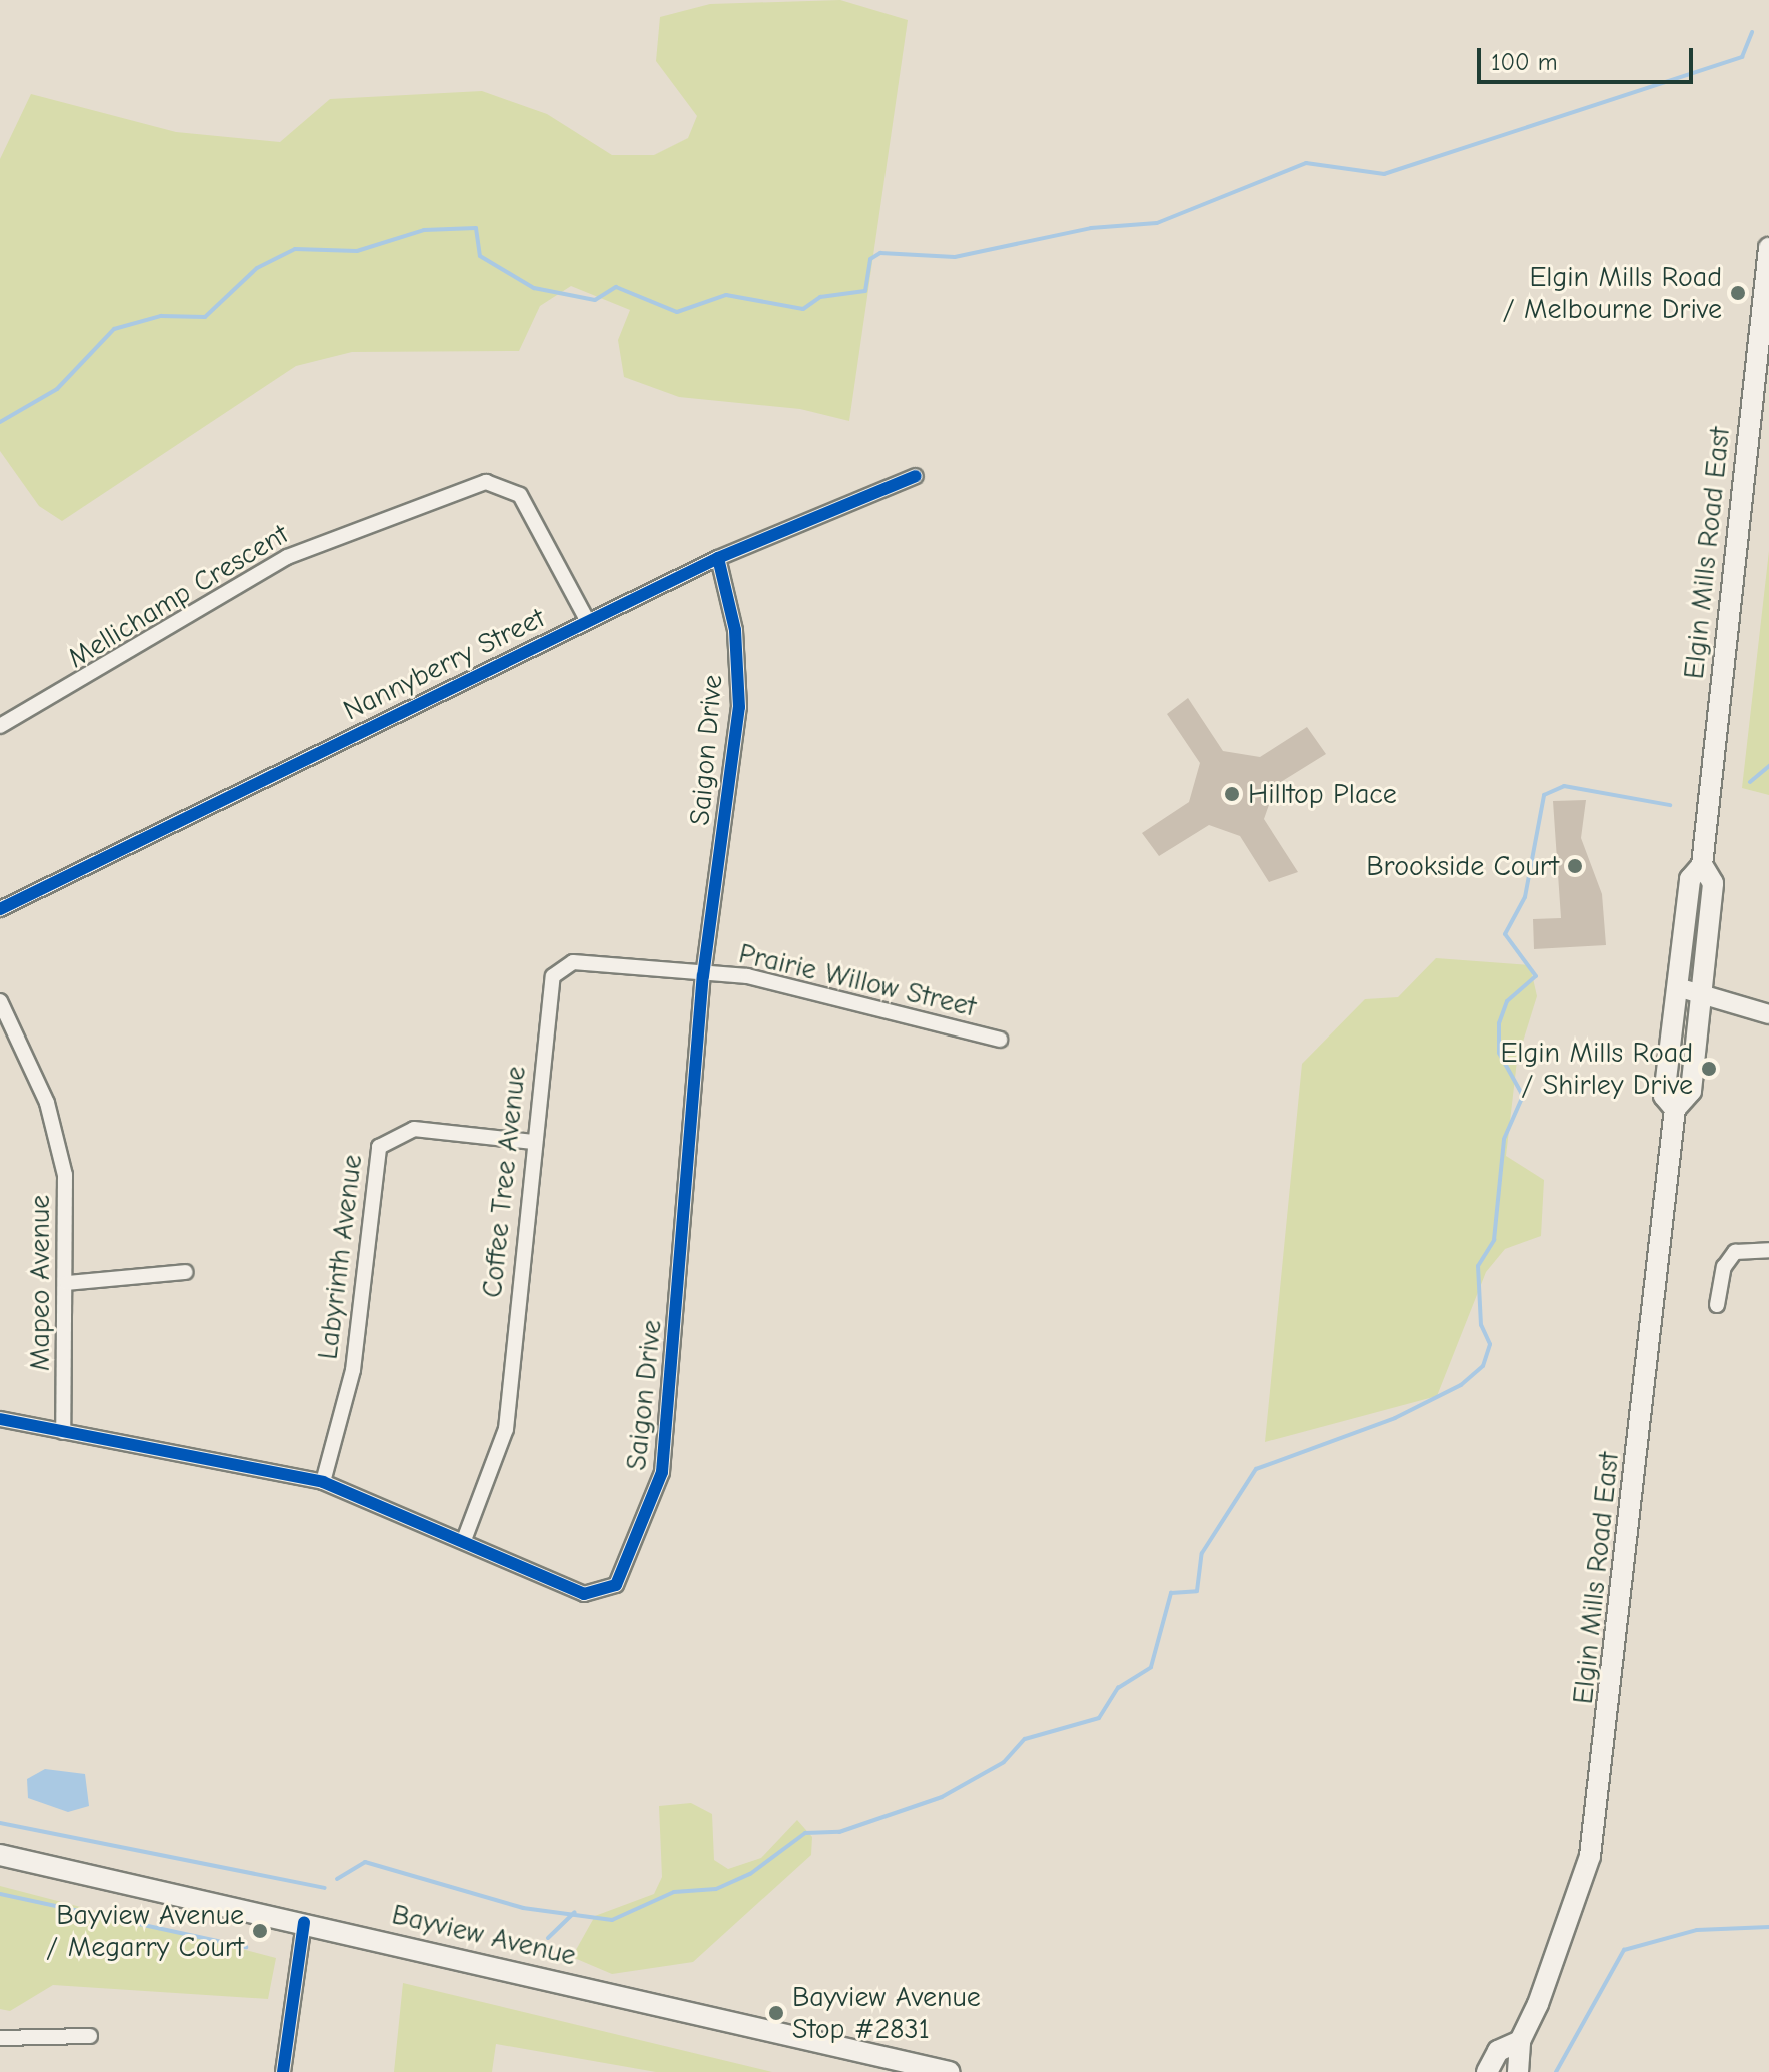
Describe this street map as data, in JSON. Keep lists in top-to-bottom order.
{
  "streets": {
    "main road": ["Elgin Mills Road East", "Bayview Avenue"],
    "street": [
      "Mellichamp Crescent",
      "Nannyberry Street",
      "Saigon Drive",
      "Prairie Willow Street",
      "Coffee Tree Avenue",
      "Labyrinth Avenue",
      "Mapeo Avenue"
    ]
  },
  "crossings": [
    ["Mellichamp Crescent", "Nannyberry Street"],
    ["Nannyberry Street", "Saigon Drive"],
    ["Saigon Drive", "Prairie Willow Street"],
    ["Saigon Drive", "Coffee Tree Avenue"],
    ["Saigon Drive", "Labyrinth Avenue"],
    ["Saigon Drive", "Mapeo Avenue"],
    ["Prairie Willow Street", "Coffee Tree Avenue"],
    ["Coffee Tree Avenue", "Labyrinth Avenue"]
  ],
  "places": [
    "Elgin Mills Road / Melbourne Drive",
    "Hilltop Place",
    "Brookside Court",
    "Elgin Mills Road / Shirley Drive",
    "Bayview Avenue / Megarry Court",
    "Bayview Avenue Stop #2831"
  ],
  "scale_bar": "100 m"
}
